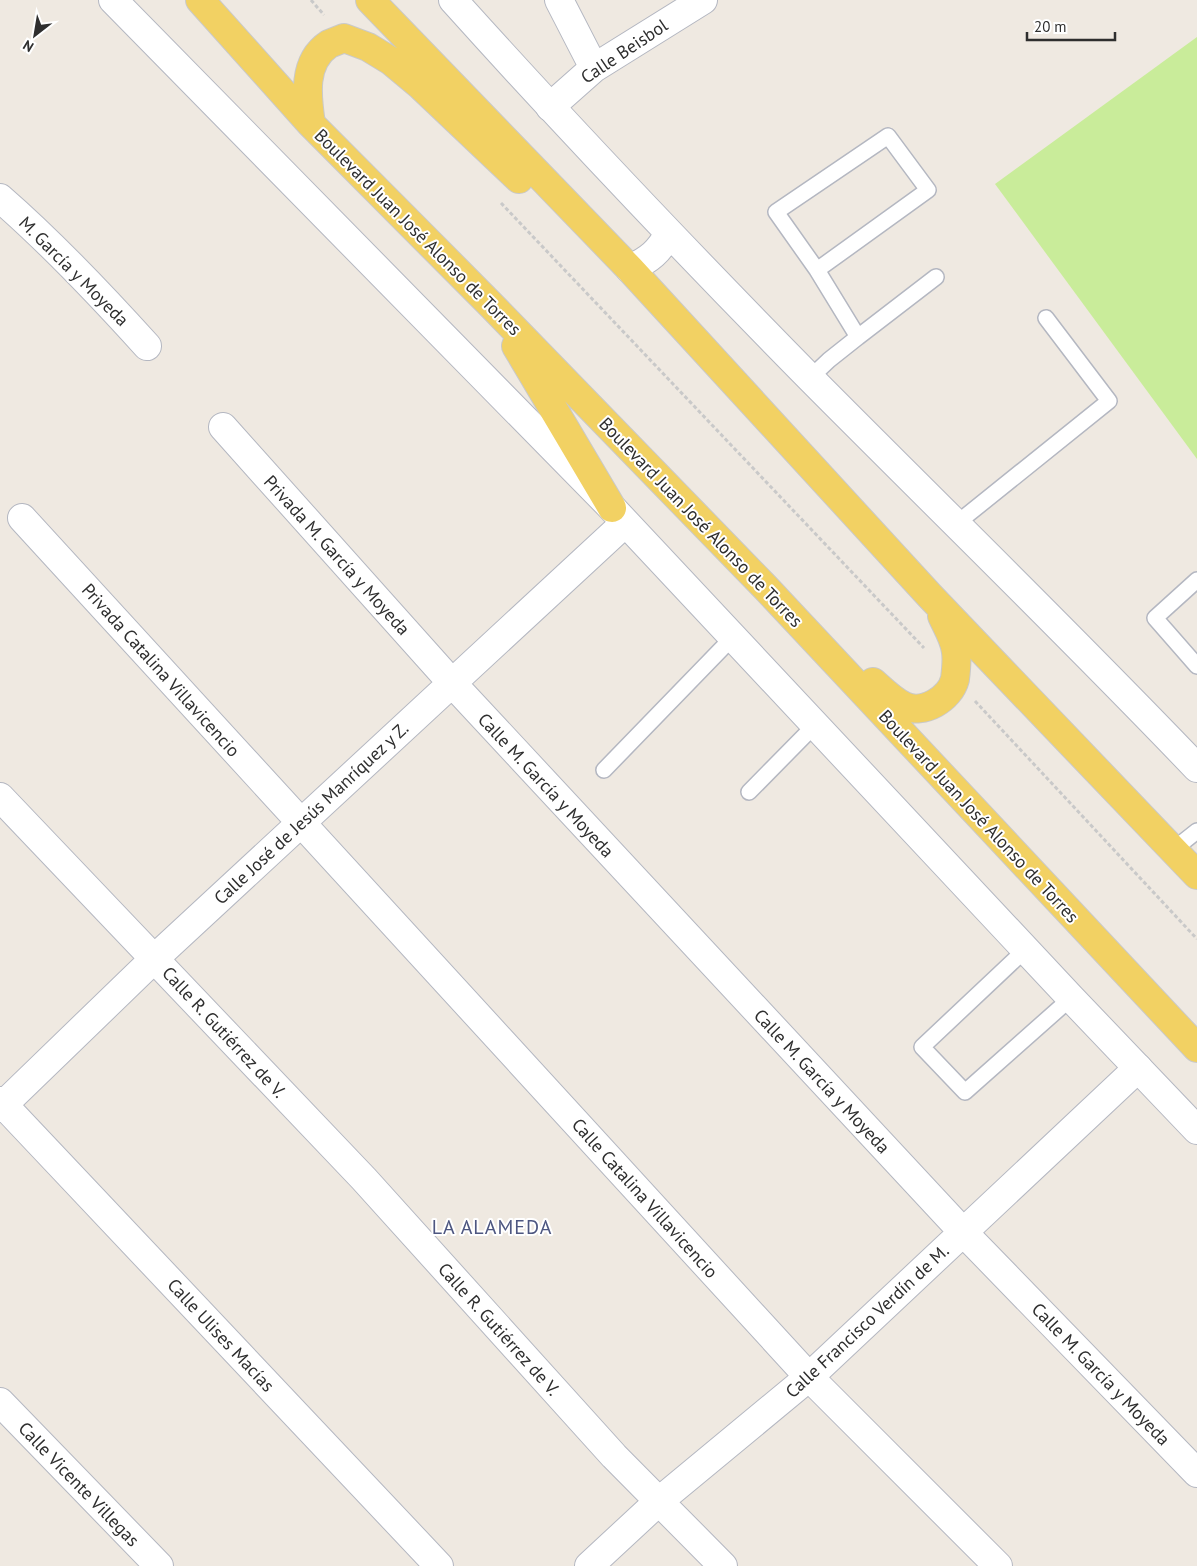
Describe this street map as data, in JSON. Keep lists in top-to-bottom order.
{
  "streets": {
    "main road": ["Boulevard Juan José Alonso de Torres"],
    "street": [
      "Calle Beisbol",
      "M. García y Moyeda",
      "Privada M. García y Moyeda",
      "Privada Catalina Villavicencio",
      "Calle M. García y Moyeda",
      "Calle José de Jesús Manríquez y Z.",
      "Calle R. Gutiérrez de V.",
      "Calle Catalina Villavicencio",
      "Calle Francisco Verdín de M.",
      "Calle Ulises Macías",
      "Calle Vicente Villegas"
    ]
  },
  "crossings": [
    ["Privada M. García y Moyeda", "Calle M. García y Moyeda"],
    ["Privada M. García y Moyeda", "Calle José de Jesús Manríquez y Z."],
    ["Privada Catalina Villavicencio", "Calle José de Jesús Manríquez y Z."],
    ["Privada Catalina Villavicencio", "Calle Catalina Villavicencio"],
    ["Calle M. García y Moyeda", "Calle José de Jesús Manríquez y Z."],
    ["Calle M. García y Moyeda", "Calle Francisco Verdín de M."],
    ["Calle José de Jesús Manríquez y Z.", "Calle R. Gutiérrez de V."],
    ["Calle José de Jesús Manríquez y Z.", "Calle Catalina Villavicencio"],
    ["Calle José de Jesús Manríquez y Z.", "Calle Ulises Macías"],
    ["Calle R. Gutiérrez de V.", "Calle Francisco Verdín de M."],
    ["Calle Catalina Villavicencio", "Calle Francisco Verdín de M."]
  ],
  "districts": ["LA ALAMEDA"],
  "scale_bar": "20 m",
  "north": "bottom left"
}
